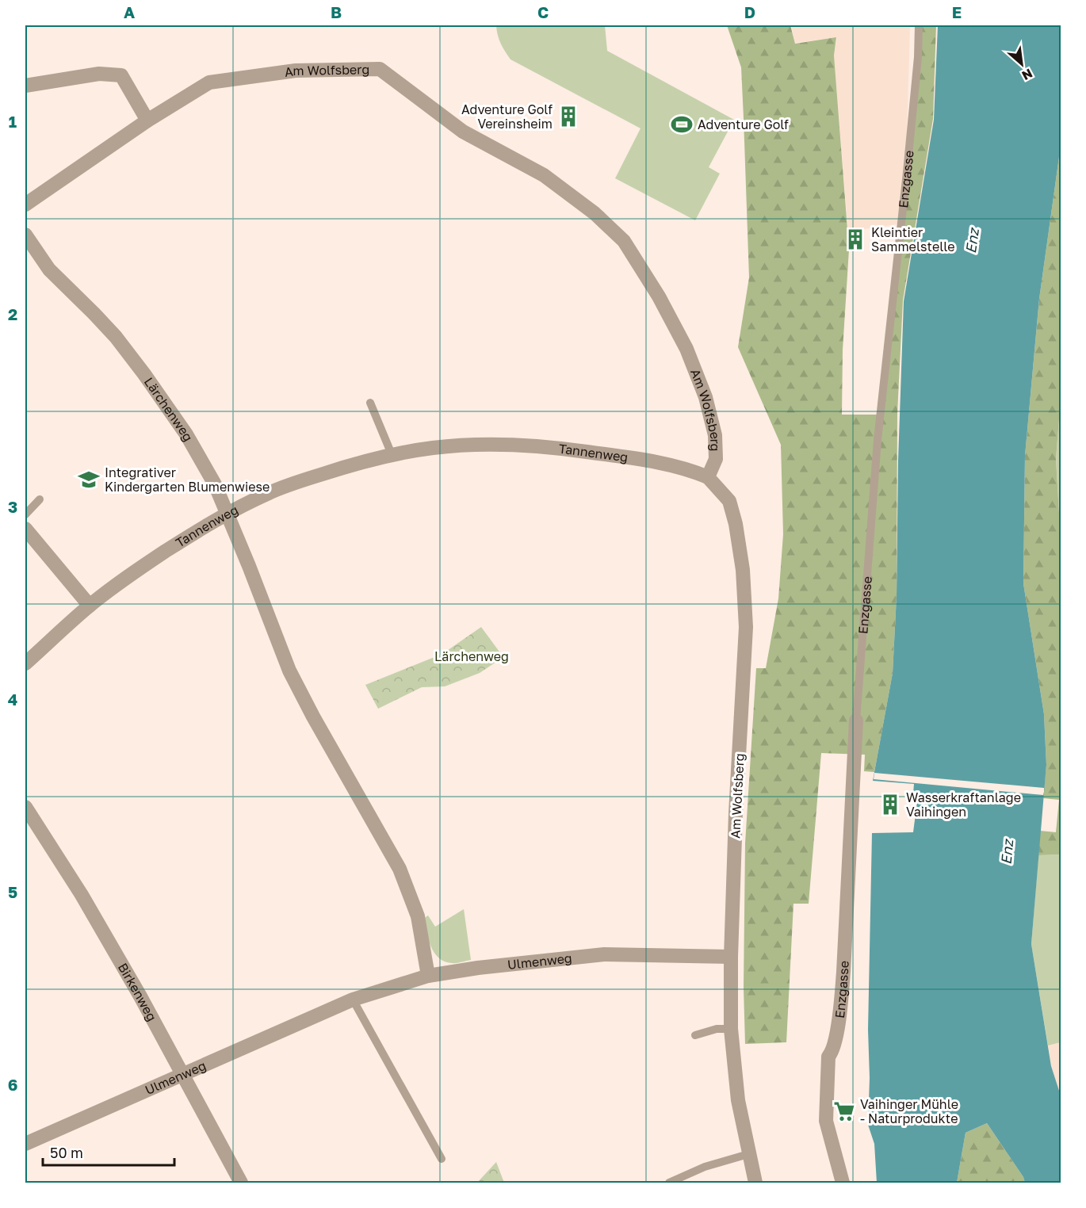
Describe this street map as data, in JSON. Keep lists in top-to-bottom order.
{
  "streets": {
    "street": [
      "Am Wolfsberg",
      "Enzgasse",
      "Lärchenweg",
      "Tannenweg",
      "Ulmenweg",
      "Birkenweg"
    ]
  },
  "crossings": [
    ["Am Wolfsberg", "Tannenweg"],
    ["Am Wolfsberg", "Ulmenweg"],
    ["Lärchenweg", "Tannenweg"],
    ["Lärchenweg", "Ulmenweg"],
    ["Ulmenweg", "Birkenweg"]
  ],
  "water": ["Enz"],
  "parks": ["Lärchenweg"],
  "places": {
    "building": ["Adventure Golf Vereinsheim", "Kleintier Sammelstelle", "Wasserkraftanlage Vaihingen"],
    "sports": ["Adventure Golf"],
    "school or university": ["Integrativer Kindergarten Blumenwiese"],
    "supermarket": ["Vaihinger Mühle - Naturprodukte"]
  },
  "scale_bar": "50 m",
  "north": "bottom right",
  "grid": {
    "columns": [
      "A",
      "B",
      "C",
      "D",
      "E"
    ],
    "rows": [
      "1",
      "2",
      "3",
      "4",
      "5",
      "6"
    ]
  }
}
